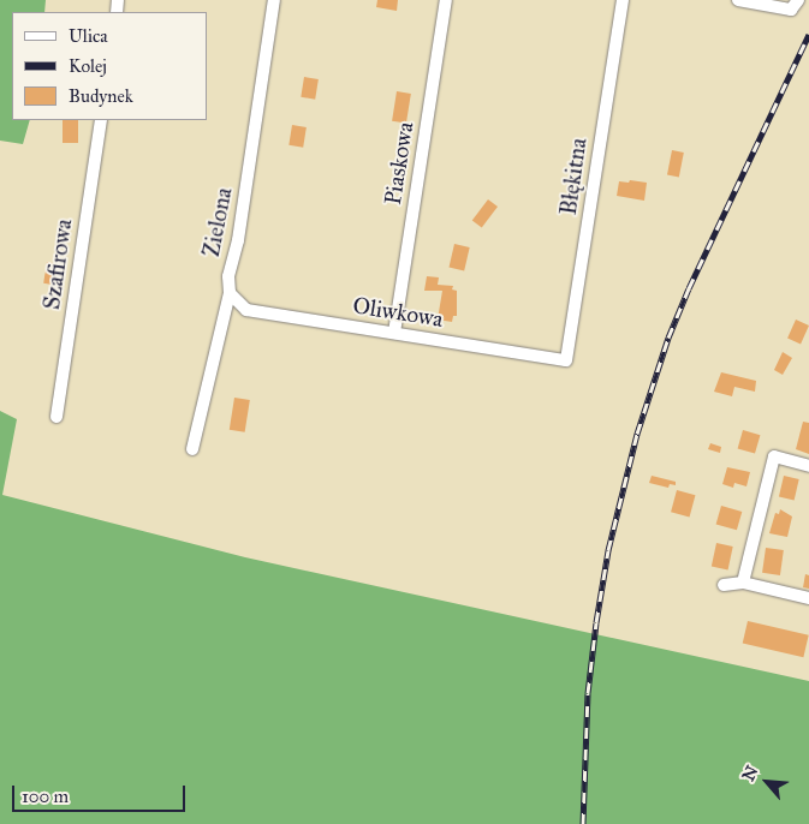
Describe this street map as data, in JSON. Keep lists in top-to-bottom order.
{
  "streets": {
    "street": [
      "Piaskowa",
      "Błękitna",
      "Zielona",
      "Szafirowa",
      "Oliwkowa"
    ]
  },
  "crossings": [
    ["Piaskowa", "Oliwkowa"],
    ["Błękitna", "Oliwkowa"],
    ["Zielona", "Oliwkowa"]
  ],
  "legend": ["Ulica", "Kolej", "Budynek"],
  "scale_bar": "100 m",
  "north": "top left"
}
